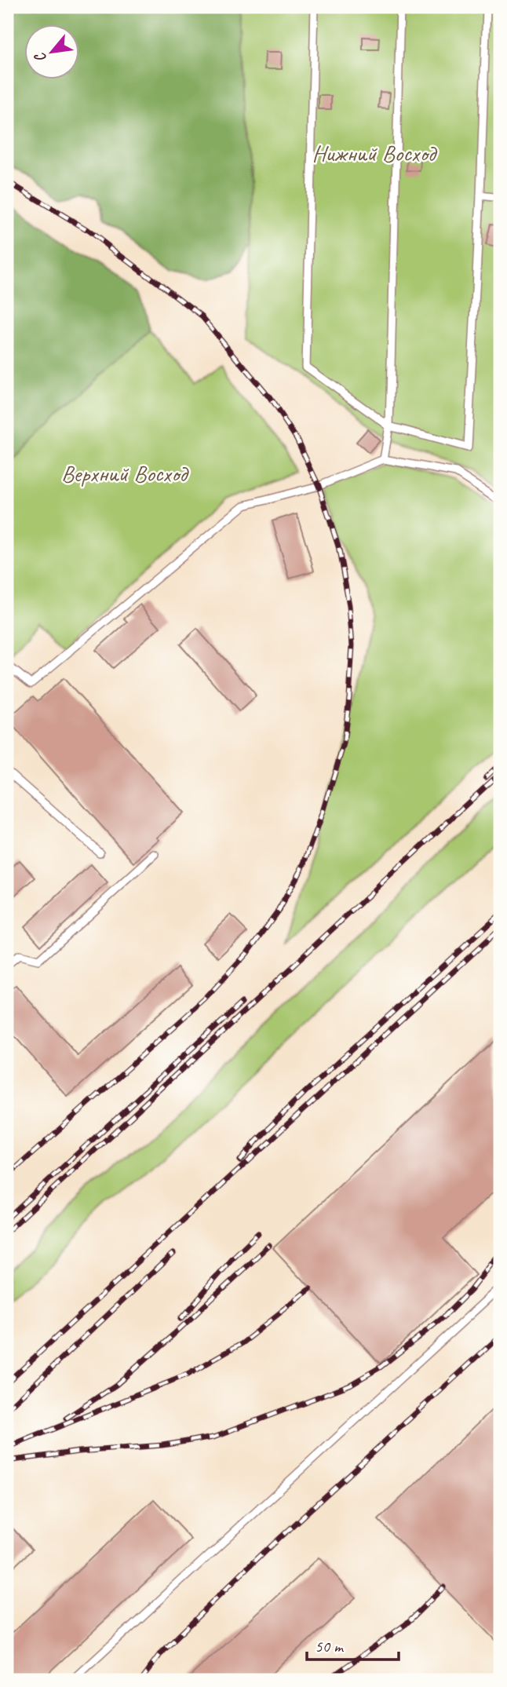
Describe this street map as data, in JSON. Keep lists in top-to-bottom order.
{
  "parks": ["Нижний Восход", "Верхний Восход"],
  "scale_bar": "50 m",
  "north": "bottom left"
}
